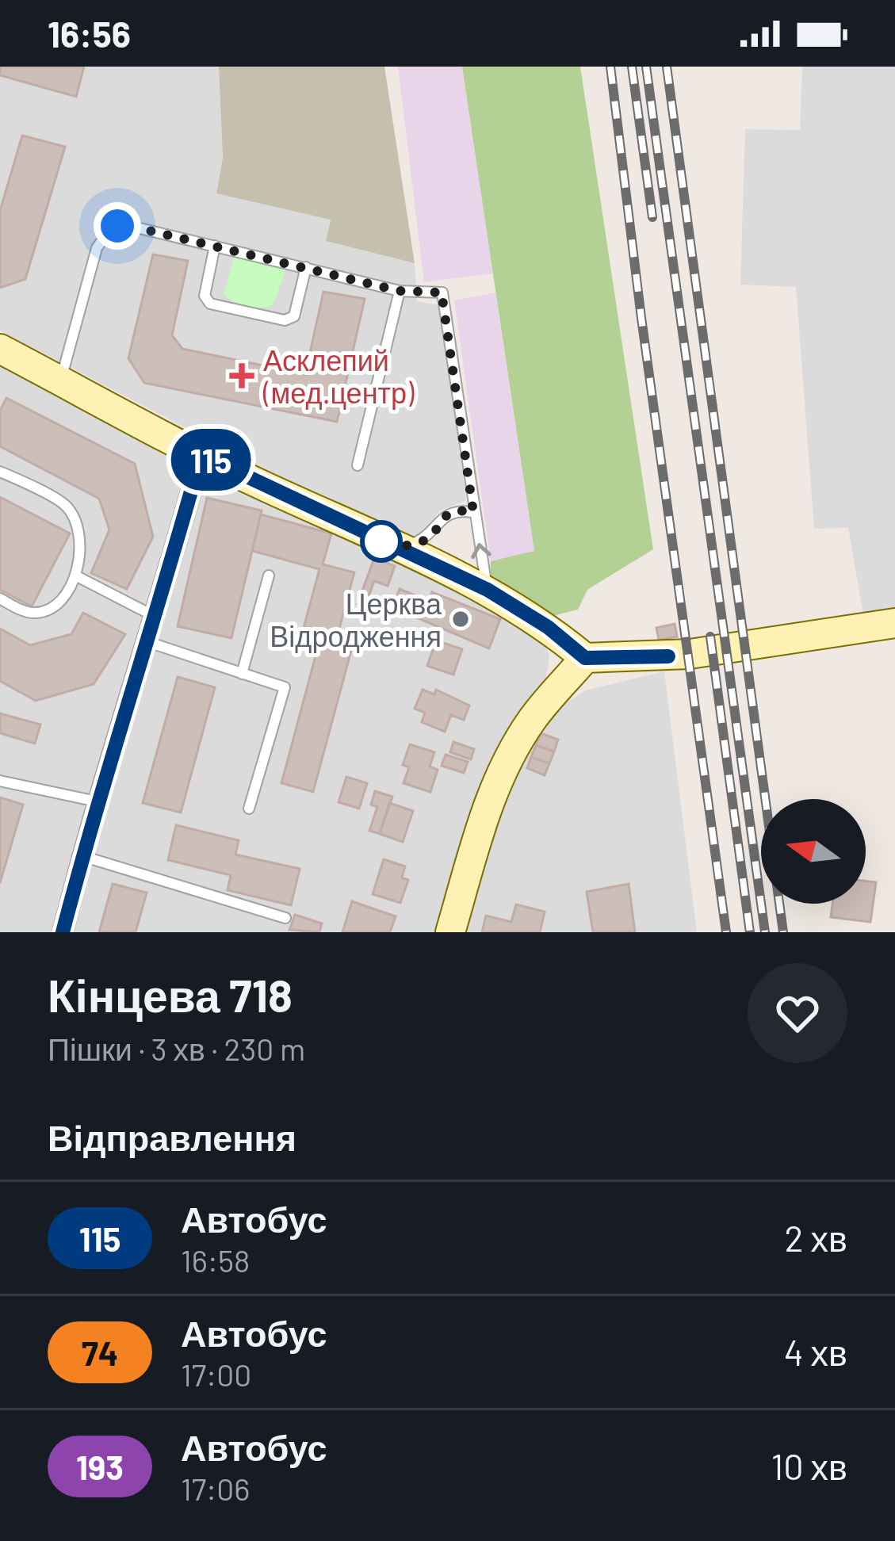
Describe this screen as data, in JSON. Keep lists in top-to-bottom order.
{
  "places": {
    "health": ["Асклепий (мед.центр)"],
    "other": ["Церква Відродження"]
  },
  "lines": ["bus line 115"],
  "north": "left",
  "page": {
    "status": "16:56",
    "on_map": "115",
    "heading": [
      ["Кінцева 718", "Пішки · 3 хв · 230 m"],
      "Відправлення"
    ],
    "list": [
      {
        "mark": "115",
        "name": "Автобус",
        "note": "16:58",
        "value": "2 хв"
      },
      {
        "mark": "74",
        "name": "Автобус",
        "note": "17:00",
        "value": "4 хв"
      },
      {
        "mark": "193",
        "name": "Автобус",
        "note": "17:06",
        "value": "10 хв"
      }
    ]
  }
}
